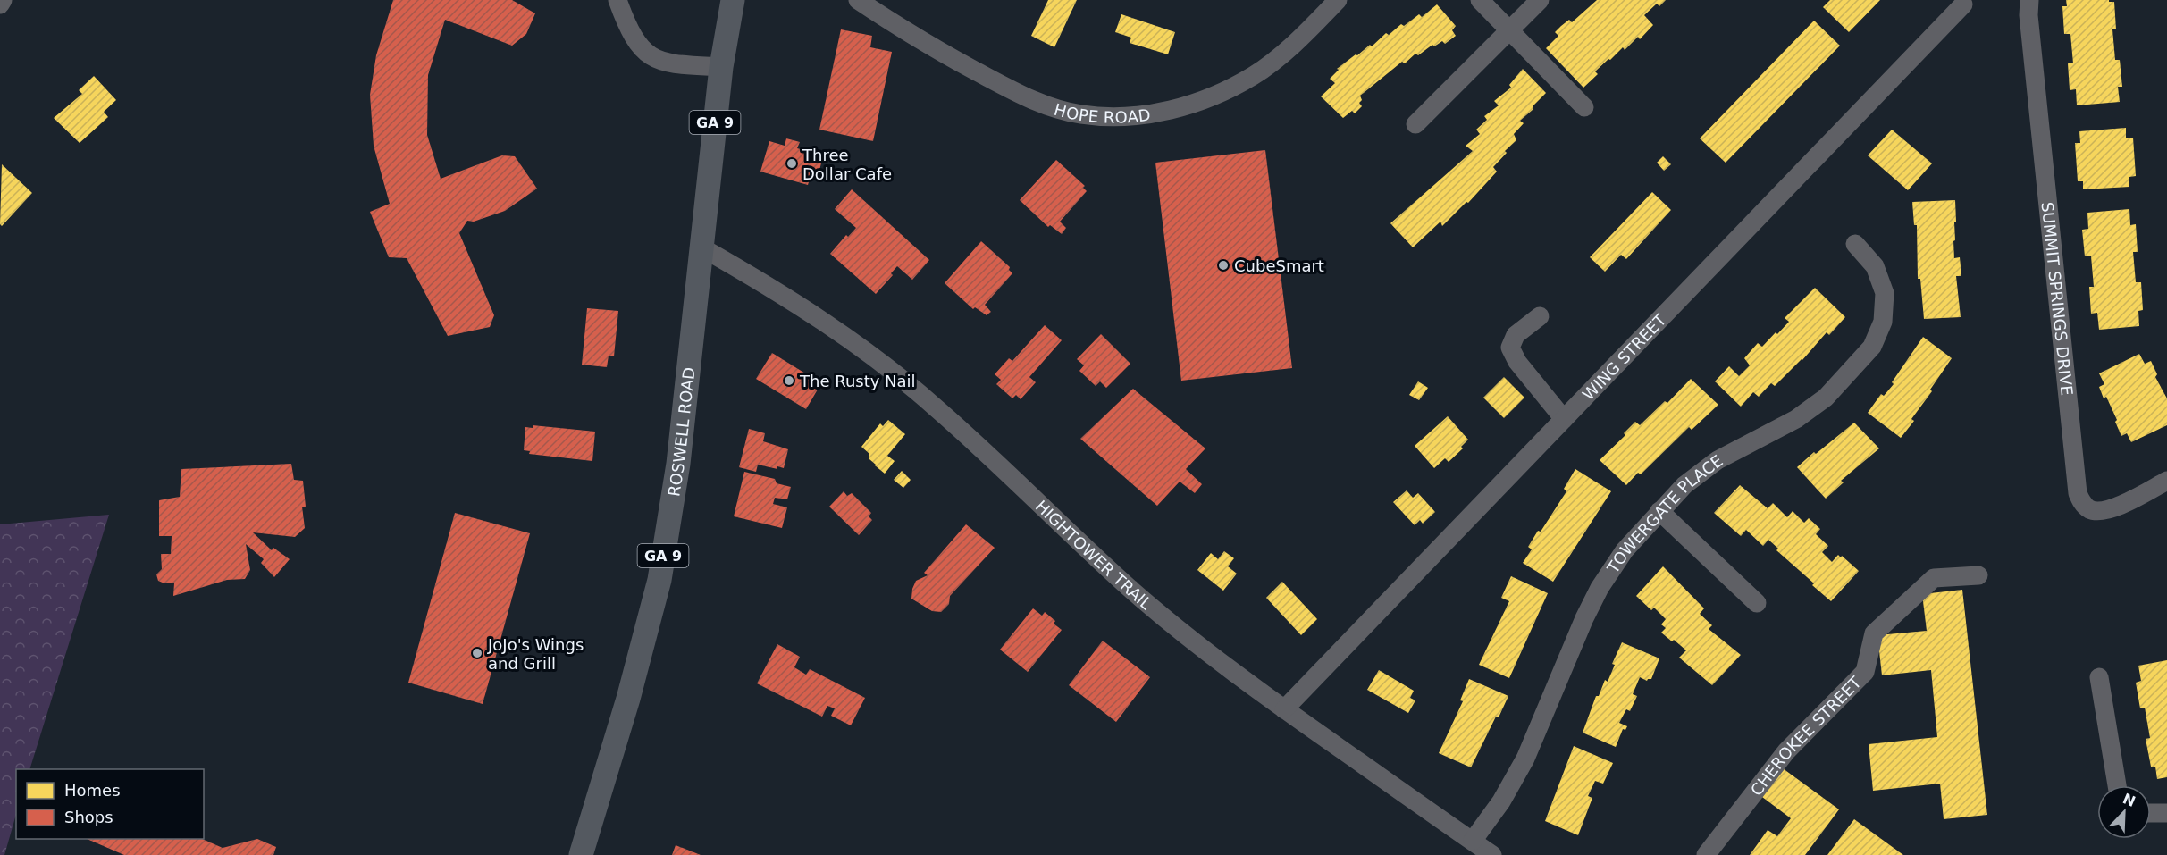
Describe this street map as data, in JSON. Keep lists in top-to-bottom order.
{
  "streets": {
    "main road": ["GA 9", "ROSWELL ROAD"],
    "street": [
      "HOPE ROAD",
      "SUMMIT SPRINGS DRIVE",
      "WING STREET",
      "TOWERGATE PLACE",
      "HIGHTOWER TRAIL",
      "CHEROKEE STREET"
    ]
  },
  "crossings": [
    ["WING STREET", "HIGHTOWER TRAIL"],
    ["ROSWELL ROAD", "HIGHTOWER TRAIL"],
    ["TOWERGATE PLACE", "HIGHTOWER TRAIL"]
  ],
  "places": [
    "Three Dollar Cafe",
    "CubeSmart",
    "The Rusty Nail",
    "JoJo's Wings and Grill"
  ],
  "legend": ["Homes", "Shops"],
  "north": "top right"
}
